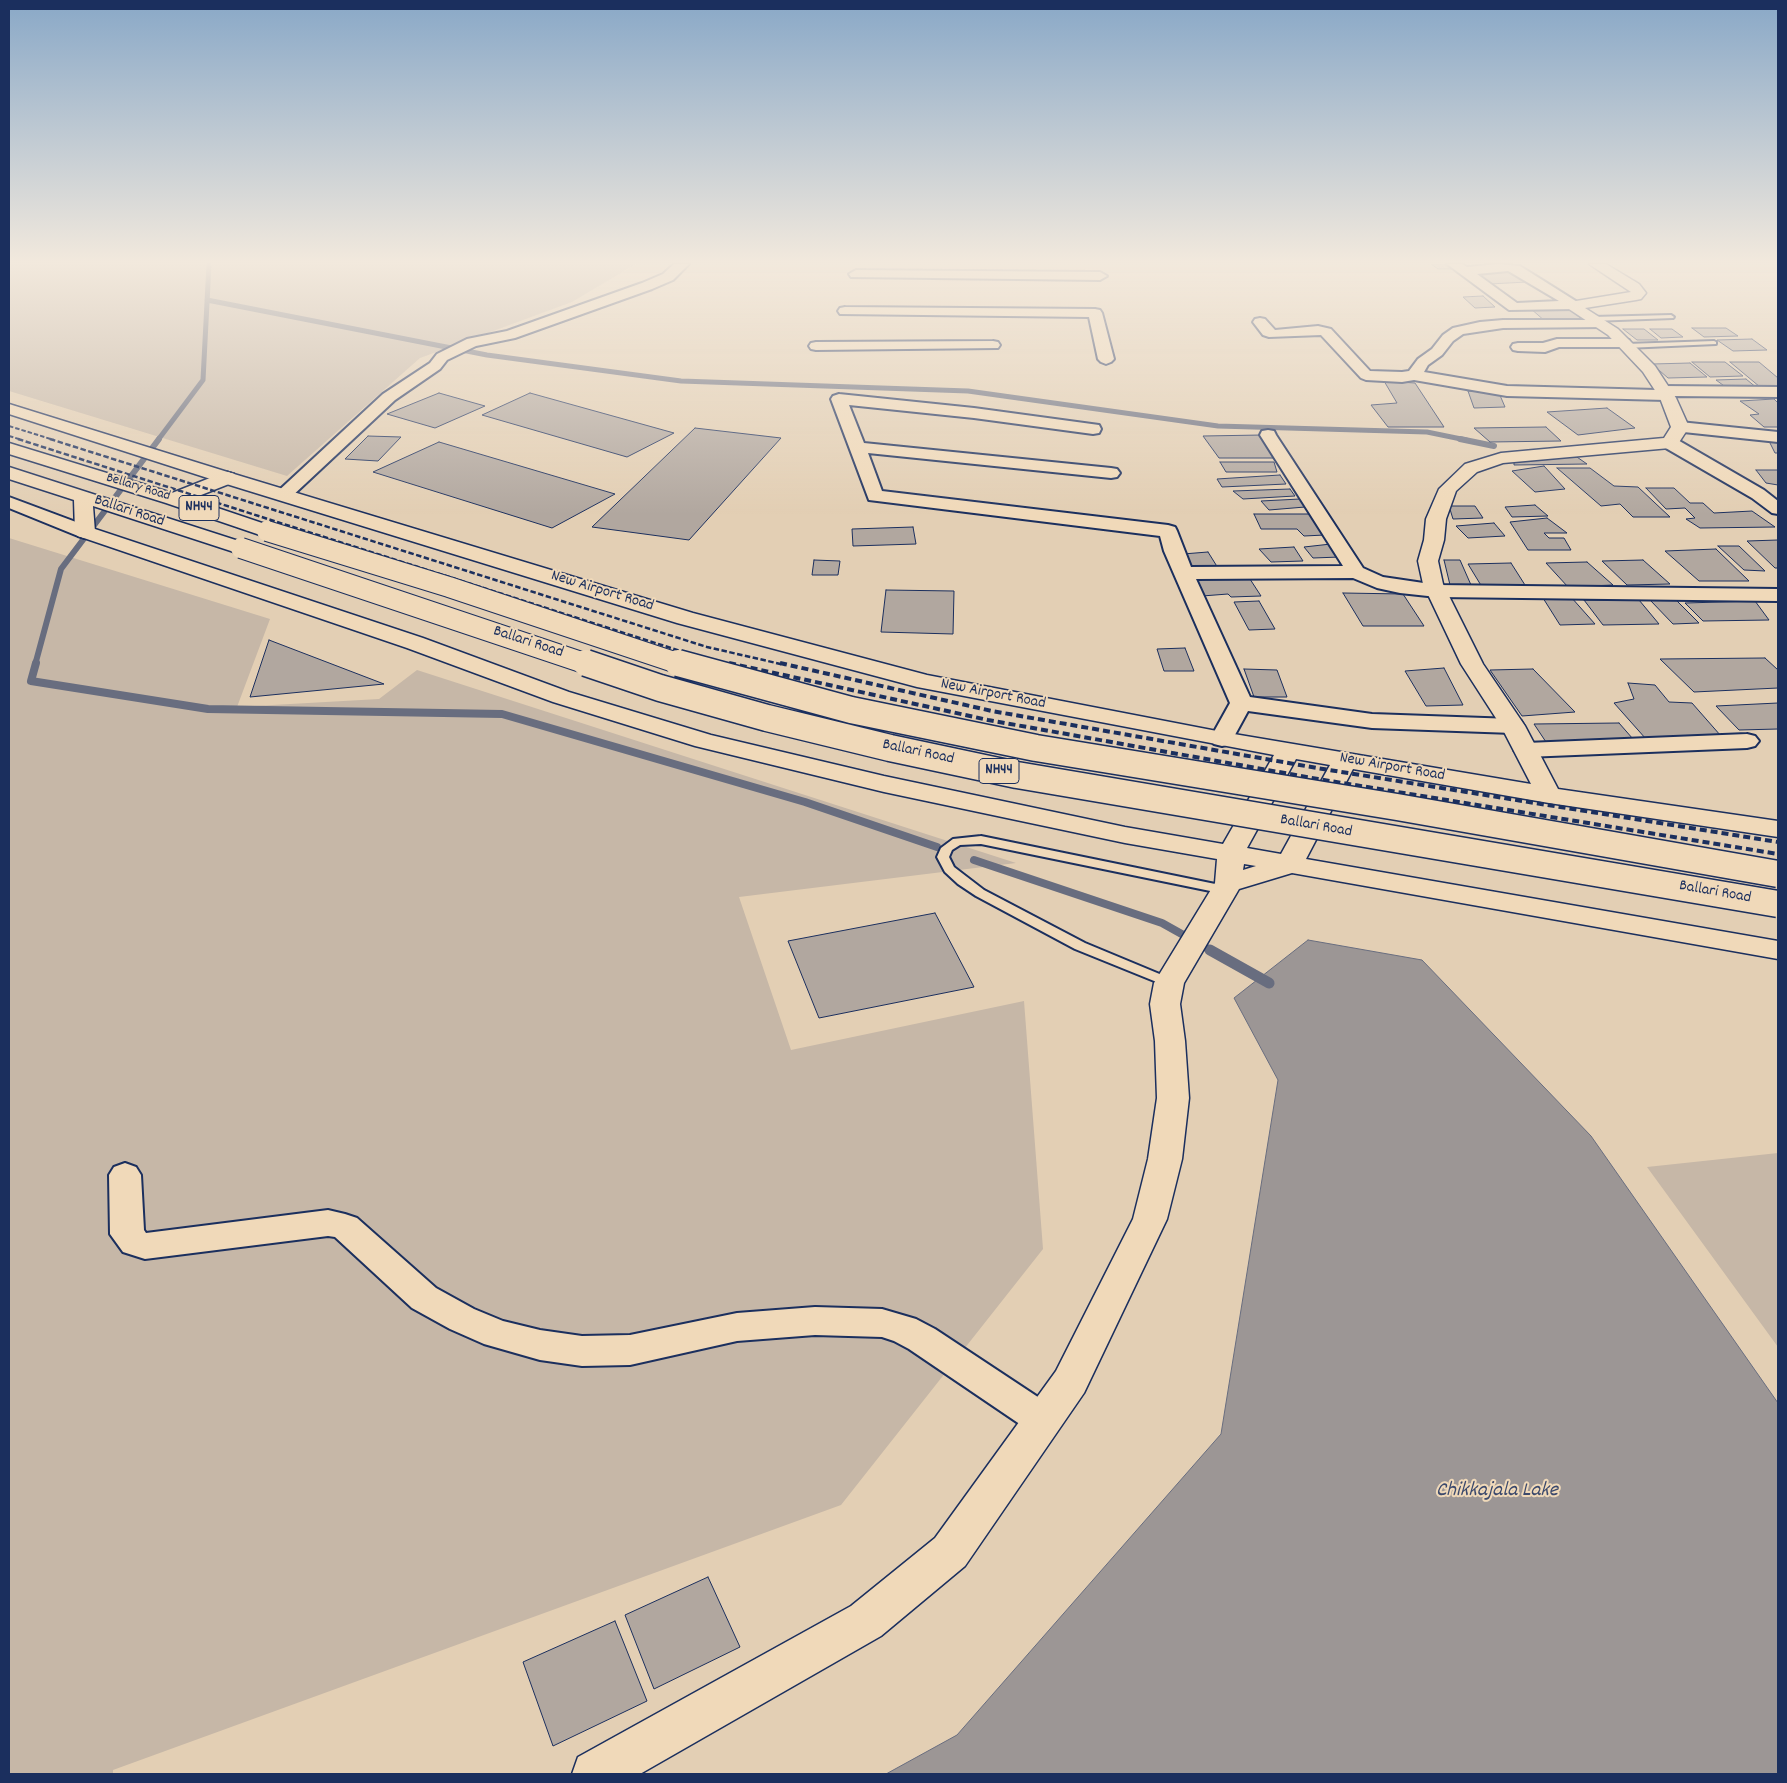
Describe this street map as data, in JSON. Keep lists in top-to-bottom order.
{
  "streets": {
    "main road": [
      "Bellary Road",
      "NH44",
      "Ballari Road",
      "New Airport Road"
    ]
  },
  "crossings": [
    ["Bellary Road", "Ballari Road"]
  ],
  "water": ["Chikkajala Lake"]
}
